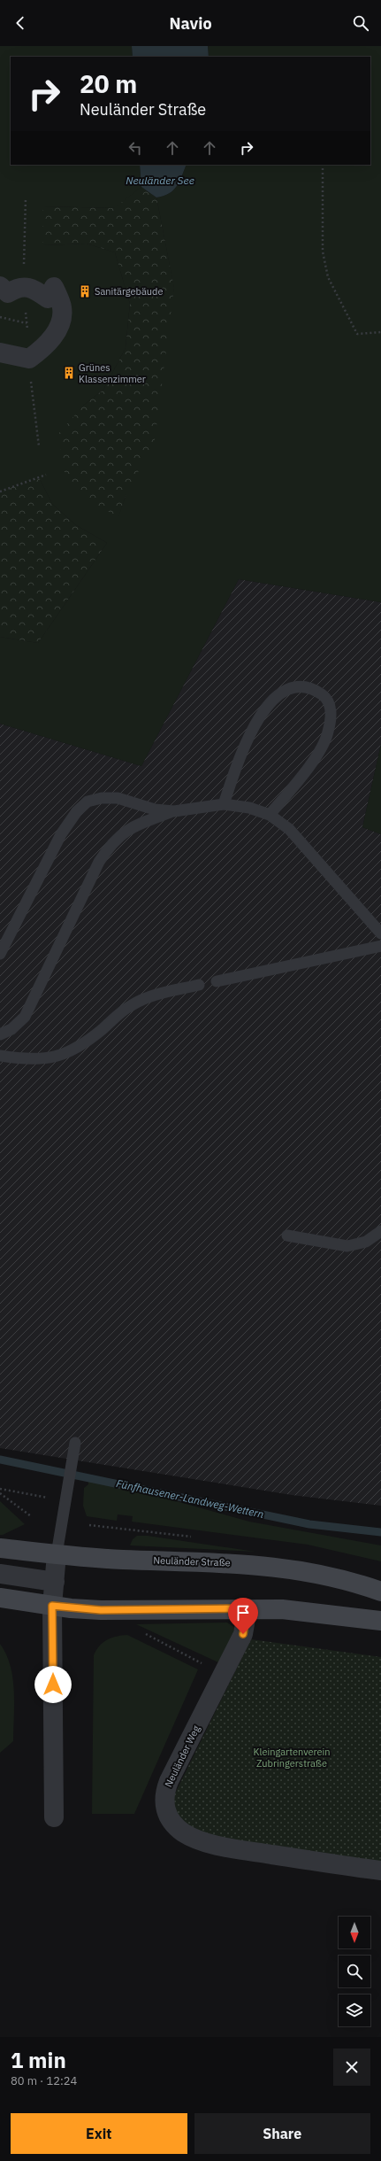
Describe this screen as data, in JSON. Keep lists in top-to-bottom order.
{
  "streets": {
    "main road": ["Neuländer Straße"],
    "street": ["Neuländer Weg"]
  },
  "water": ["Neuländer See", "Fünfhausener-Landweg-Wettern"],
  "parks": ["Kleingartenverein Zubringerstraße"],
  "places": {
    "building": ["Sanitärgebäude", "Grünes Klassenzimmer"]
  },
  "north": "bottom",
  "page": {
    "header": "Navio",
    "turn": ["20 m", "Neuländer Straße"],
    "heading": ["1 min", "80 m · 12:24"],
    "buttons": ["Exit", "Share"]
  }
}
